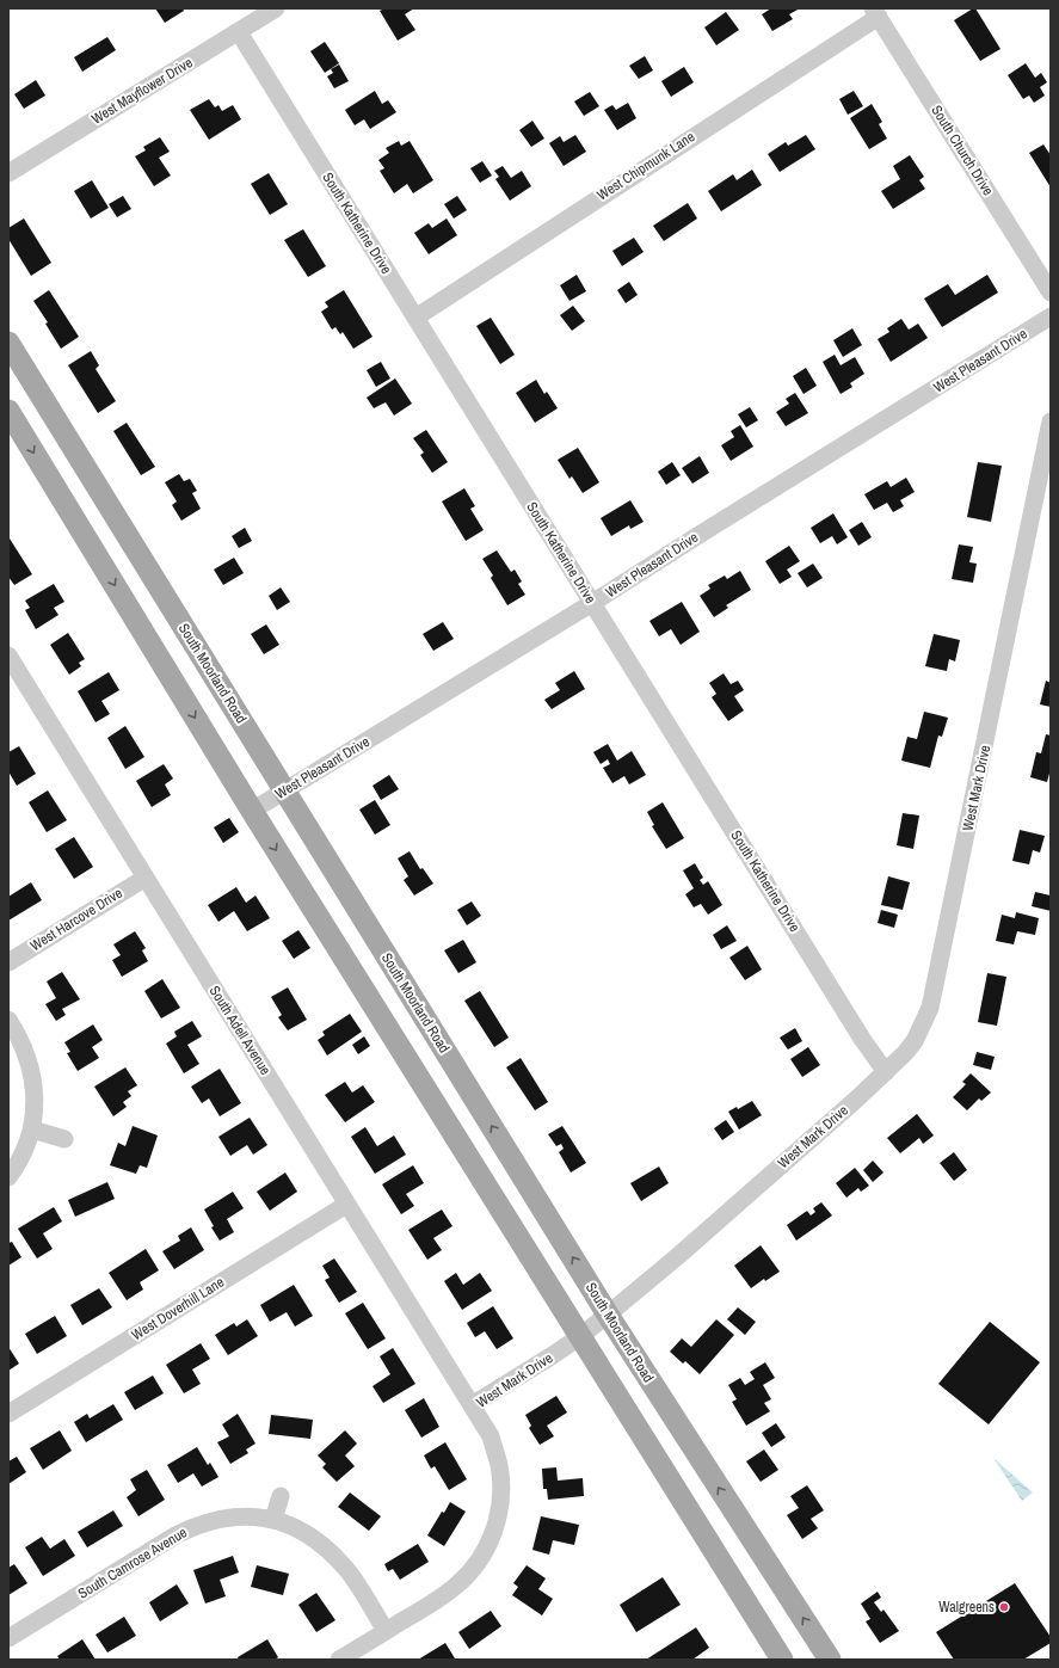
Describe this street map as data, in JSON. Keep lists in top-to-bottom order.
{
  "streets": {
    "main road": ["South Moorland Road"],
    "street": [
      "West Mayflower Drive",
      "South Church Drive",
      "West Chipmunk Lane",
      "South Katherine Drive",
      "West Pleasant Drive",
      "West Mark Drive",
      "West Harcove Drive",
      "South Adell Avenue",
      "West Doverhill Lane",
      "South Camrose Avenue"
    ]
  },
  "crossings": [
    ["West Mayflower Drive", "South Katherine Drive"],
    ["South Church Drive", "West Chipmunk Lane"],
    ["West Chipmunk Lane", "South Katherine Drive"],
    ["South Katherine Drive", "West Pleasant Drive"],
    ["South Katherine Drive", "West Mark Drive"],
    ["West Pleasant Drive", "South Moorland Road"],
    ["South Moorland Road", "West Mark Drive"],
    ["West Mark Drive", "South Adell Avenue"],
    ["West Mark Drive", "South Camrose Avenue"],
    ["West Harcove Drive", "South Adell Avenue"],
    ["South Adell Avenue", "West Doverhill Lane"]
  ],
  "places": ["Walgreens"]
}
